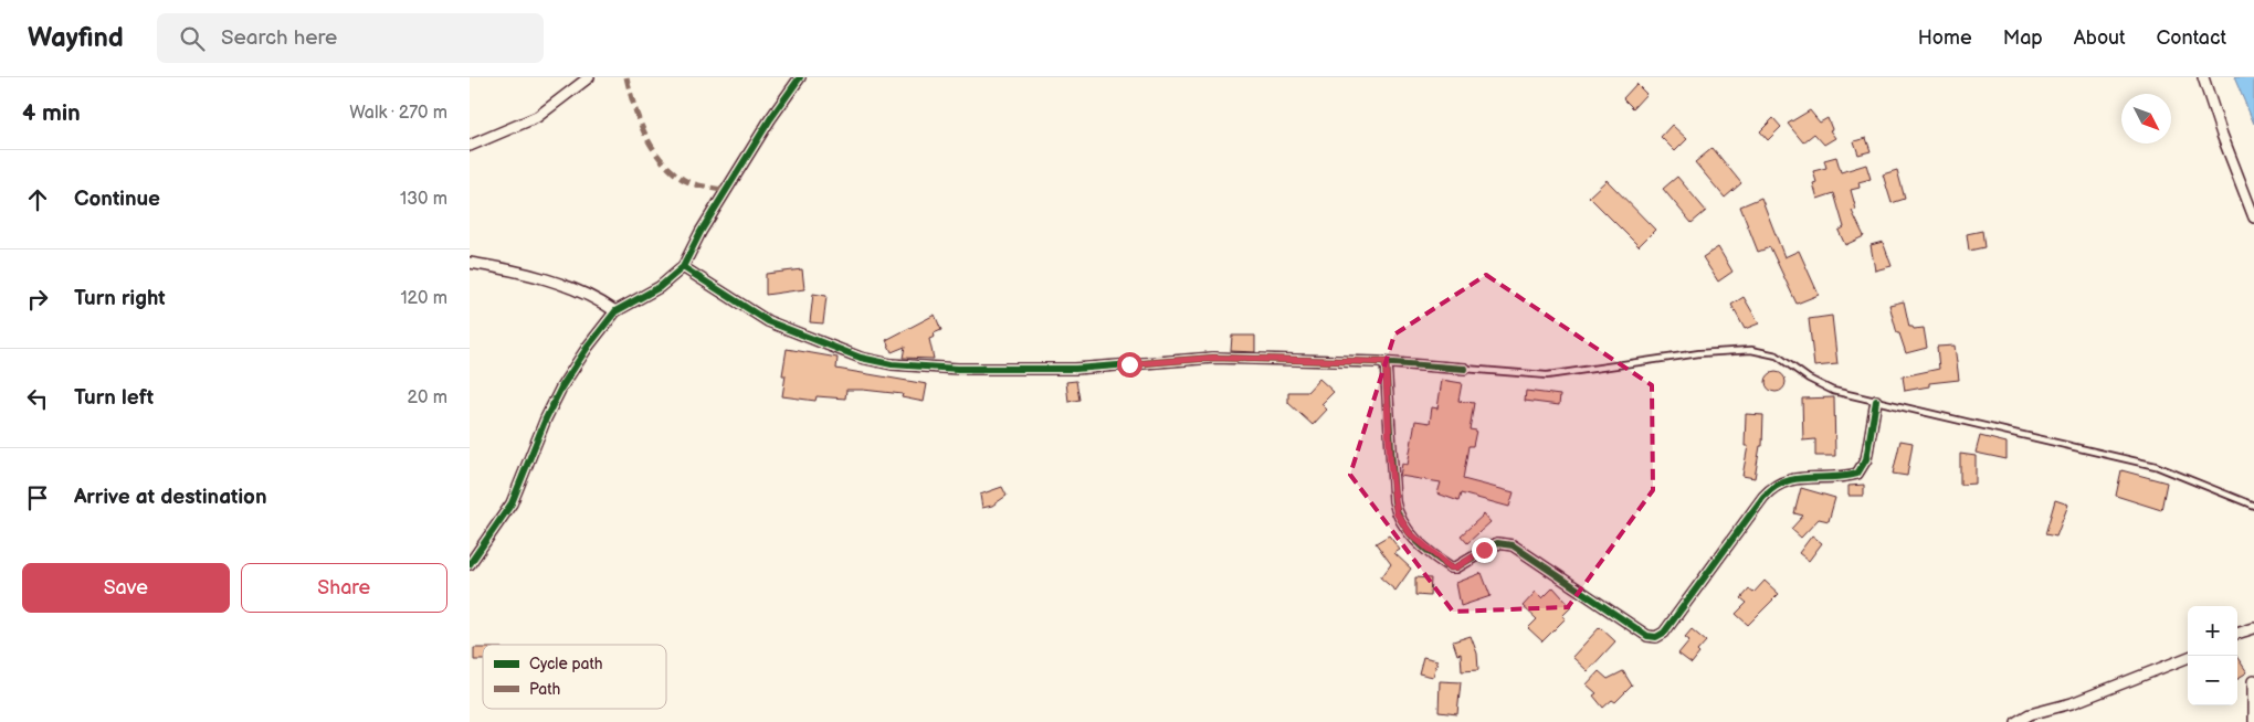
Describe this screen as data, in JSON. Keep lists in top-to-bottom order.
{
  "legend": ["Cycle path", "Path"],
  "north": "bottom right",
  "page": {
    "header": "Wayfind",
    "search": "Search here",
    "nav": [
      "Home",
      "Map",
      "About",
      "Contact"
    ],
    "heading": ["4 min", "Walk · 270 m"],
    "list": [
      ["Continue", "130 m"],
      ["Turn right", "120 m"],
      ["Turn left", "20 m"],
      "Arrive at destination"
    ],
    "buttons": ["Save", "Share"],
    "map_buttons": ["+", "−"]
  }
}
